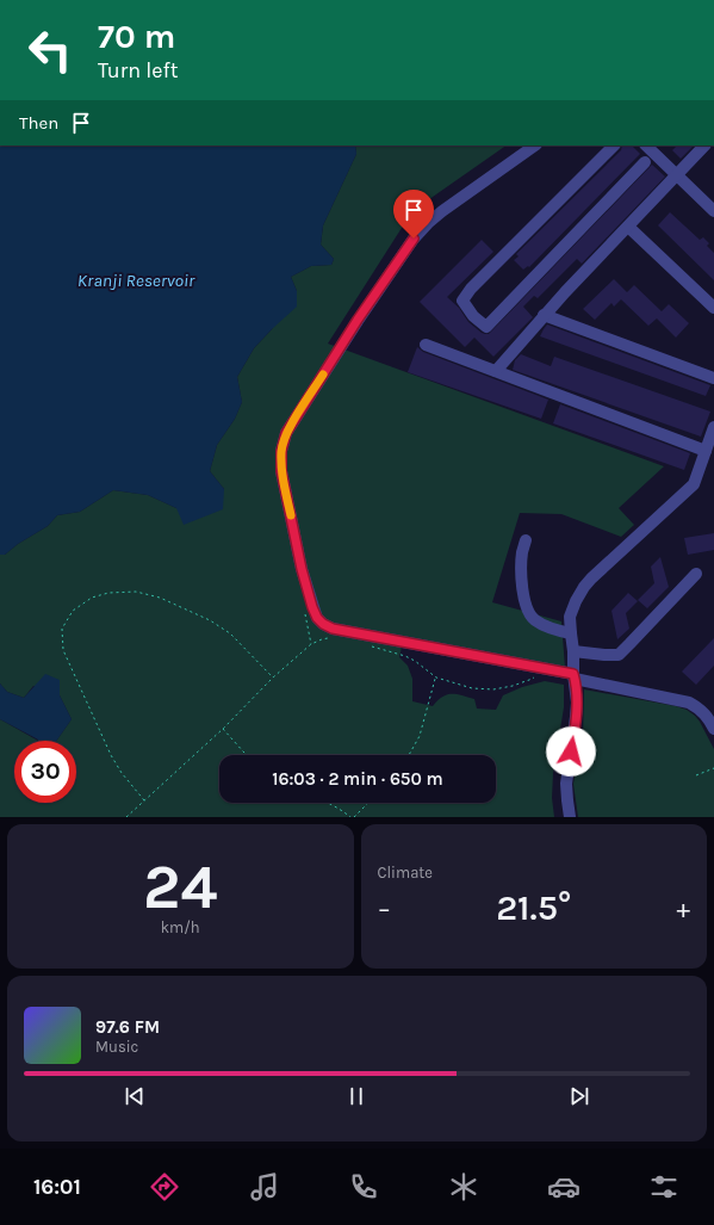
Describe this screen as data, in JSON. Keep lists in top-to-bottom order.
{
  "water": ["Kranji Reservoir"],
  "page": {
    "turn": ["70 m", "Turn left"],
    "then": "Then",
    "limit": "30",
    "trip": "16:03 · 2 min · 650 m",
    "tile": [
      ["24", "km/h"],
      "Climate"
    ],
    "heat": ["−", "21.5°", "+"],
    "song": ["97.6 FM", "Music"],
    "tabs": "16:01"
  }
}
